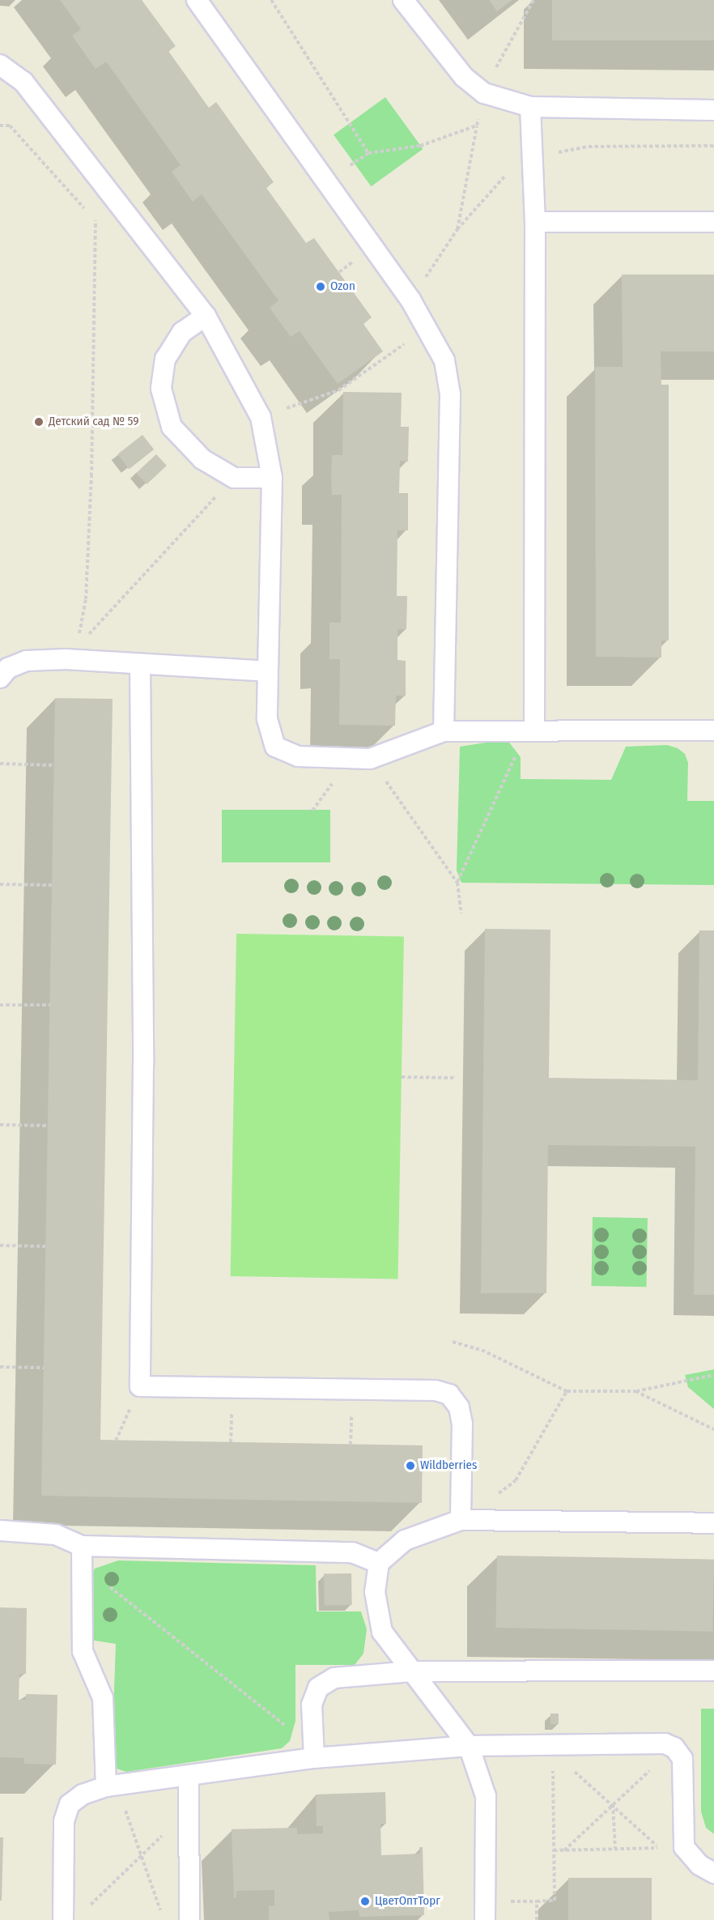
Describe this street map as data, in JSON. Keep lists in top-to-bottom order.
{
  "places": [
    "Ozon",
    "Детский сад № 59",
    "Wildberries",
    "ЦветОптТорг"
  ]
}
